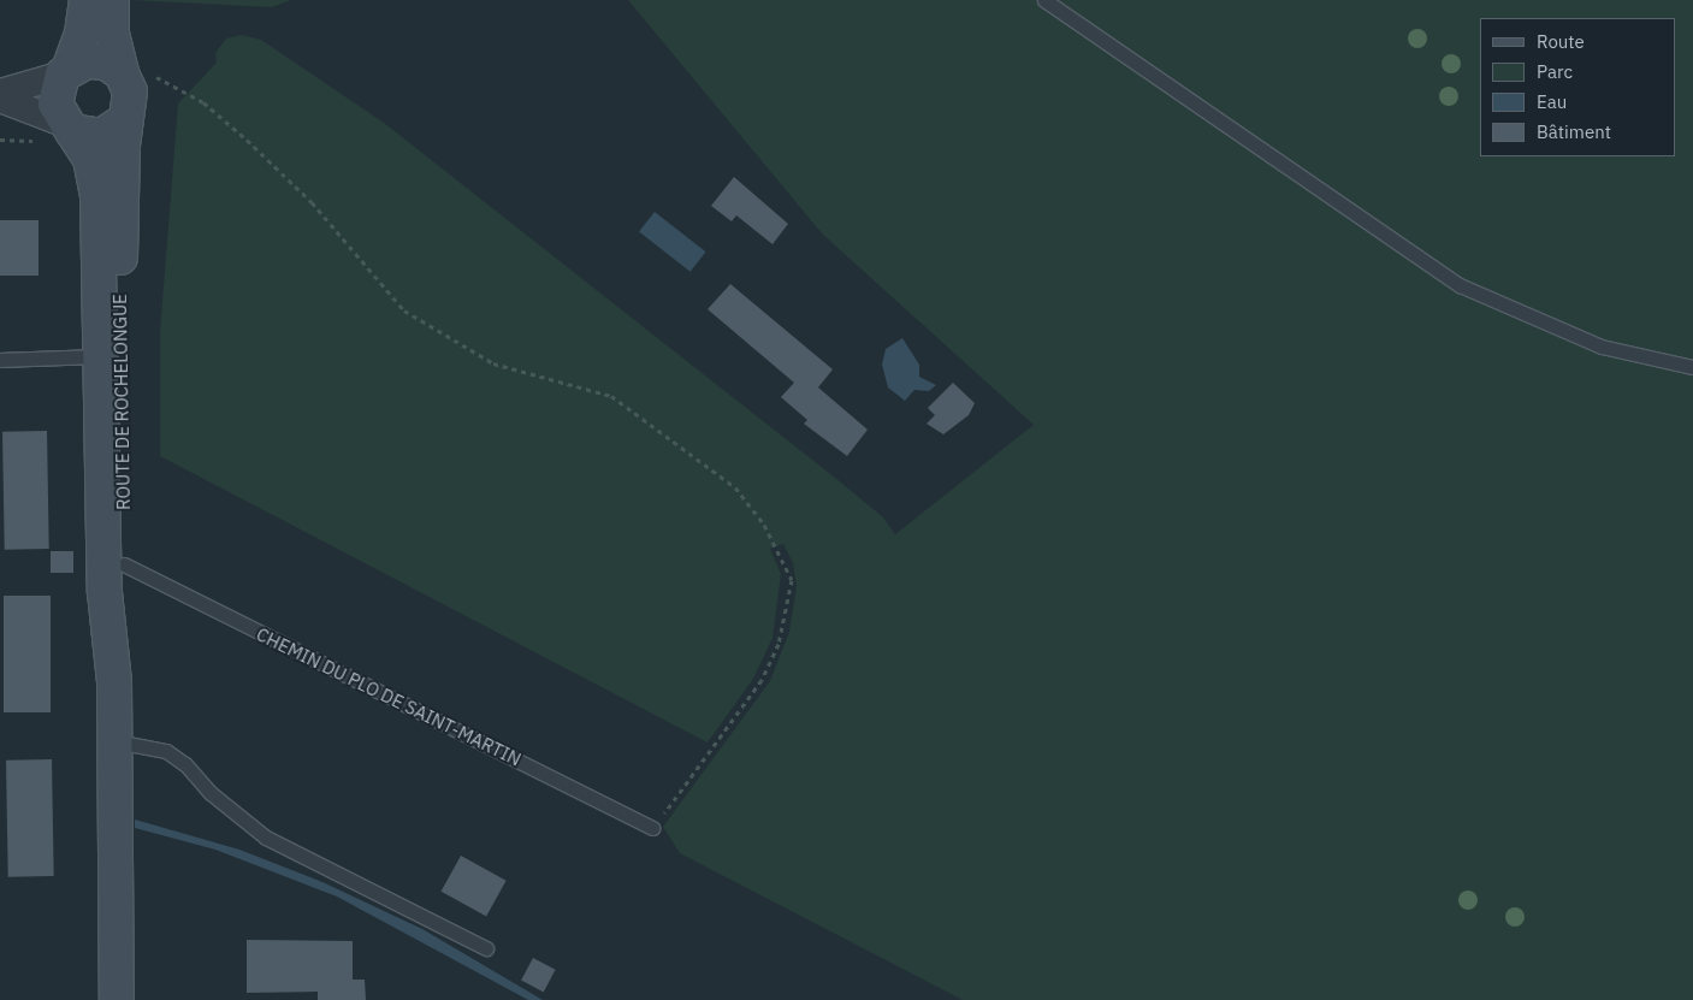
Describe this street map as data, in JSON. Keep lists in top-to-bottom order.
{
  "streets": {
    "main road": ["ROUTE DE ROCHELONGUE"],
    "lane": ["CHEMIN DU PLO DE SAINT-MARTIN"]
  },
  "crossings": [
    ["ROUTE DE ROCHELONGUE", "CHEMIN DU PLO DE SAINT-MARTIN"]
  ],
  "legend": [
    "Route",
    "Parc",
    "Eau",
    "Bâtiment"
  ]
}
